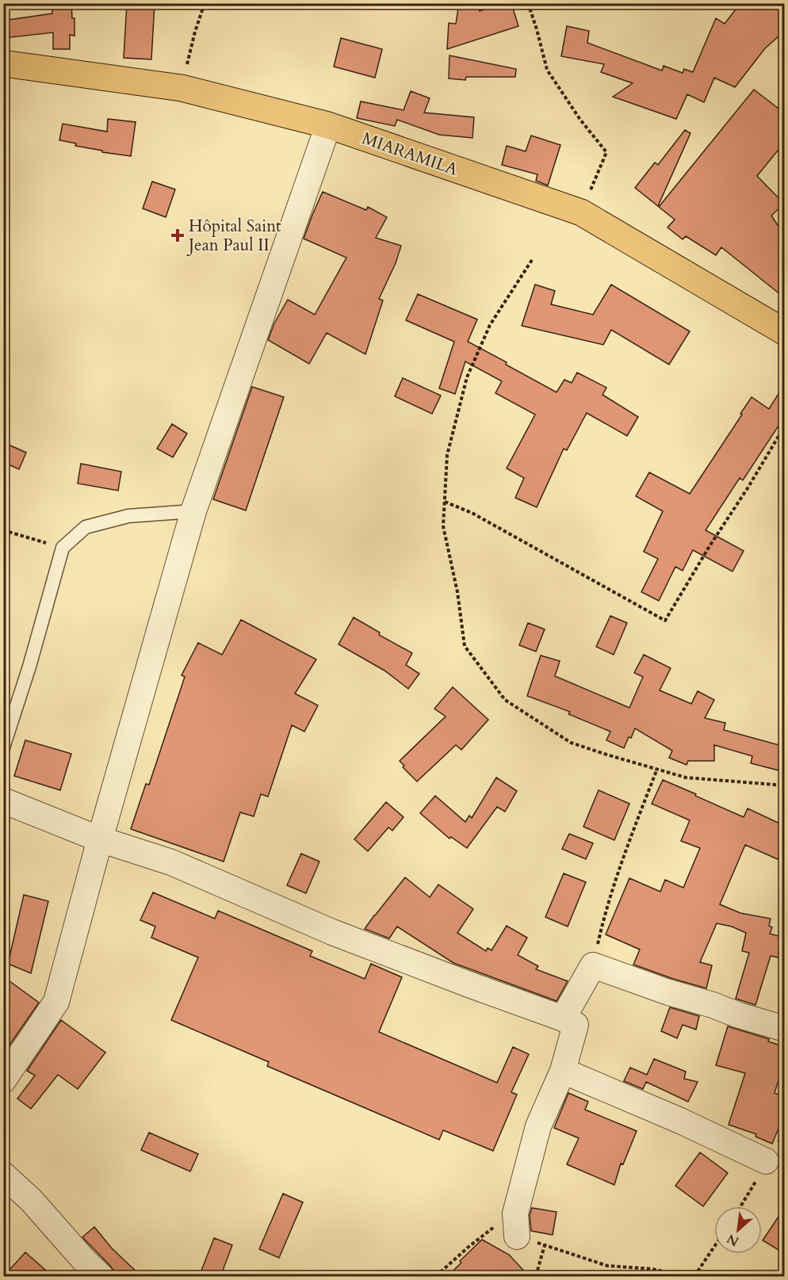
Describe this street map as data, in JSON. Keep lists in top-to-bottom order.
{
  "streets": {
    "main road": ["MIARAMILA"]
  },
  "places": {
    "health": ["Hôpital Saint Jean Paul II"]
  },
  "north": "bottom left"
}
